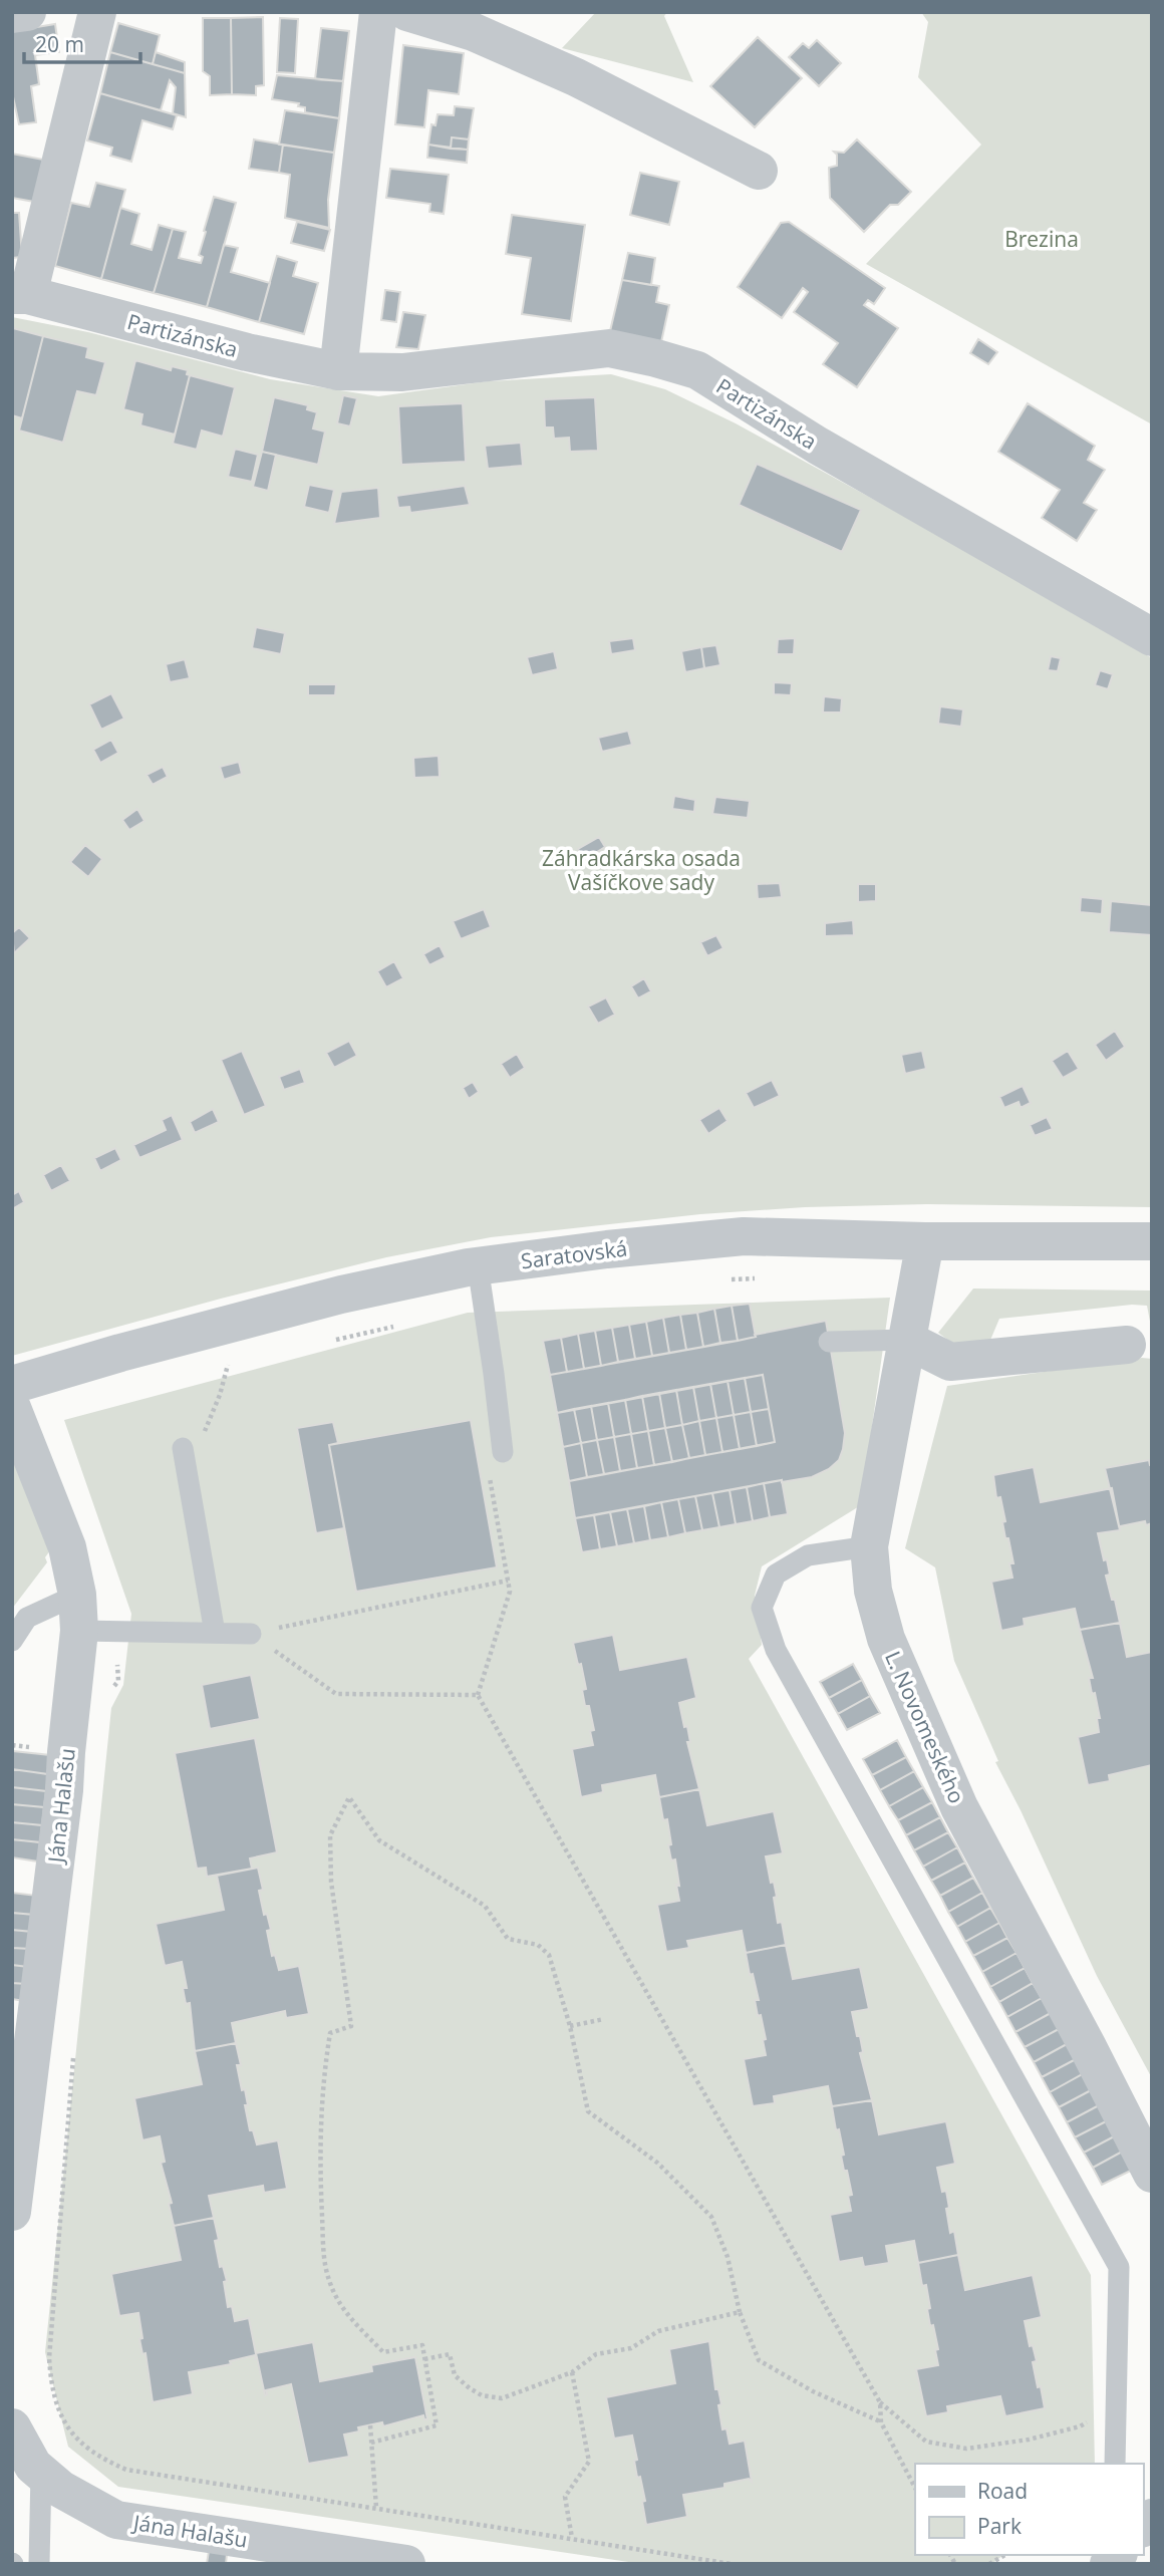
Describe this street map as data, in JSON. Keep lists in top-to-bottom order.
{
  "streets": {
    "street": [
      "Partizánska",
      "Saratovská",
      "L. Novomeského",
      "Jána Halašu"
    ]
  },
  "crossings": [
    ["Saratovská", "L. Novomeského"]
  ],
  "parks": ["Brezina", "Záhradkárska osada Vašíčkove sady"],
  "legend": ["Road", "Park"],
  "scale_bar": "20 m"
}
